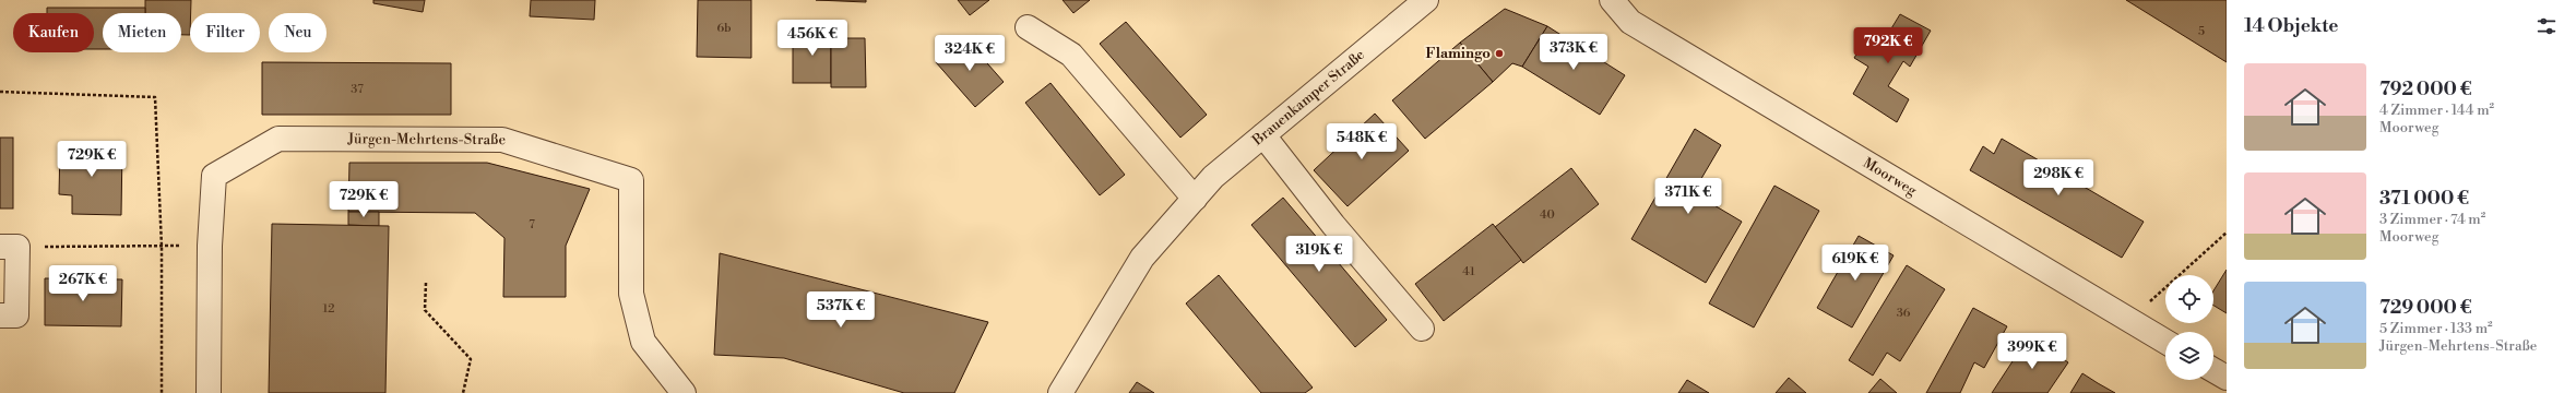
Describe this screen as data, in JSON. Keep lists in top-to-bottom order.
{
  "streets": {
    "street": ["Brauenkamper Straße", "Jürgen-Mehrtens-Straße", "Moorweg"]
  },
  "places": ["Flamingo"],
  "house_numbers": [
    "6b",
    "5",
    "37",
    "40",
    "7",
    "41",
    "12",
    "36"
  ],
  "page": {
    "heading": "14 Objekte",
    "chip": [
      "Kaufen",
      "Mieten",
      "Filter",
      "Neu"
    ],
    "price": [
      "456K €",
      "792K €",
      "373K €",
      "324K €",
      "548K €",
      "729K €",
      "298K €",
      "371K €",
      "729K €",
      "319K €",
      "619K €",
      "267K €",
      "537K €",
      "399K €"
    ],
    "list": [
      {
        "name": "792 000 €",
        "note": "4 Zimmer · 144 m² · Moorweg"
      },
      {
        "name": "371 000 €",
        "note": "3 Zimmer · 74 m² · Moorweg"
      },
      {
        "name": "729 000 €",
        "note": "5 Zimmer · 133 m² · Jürgen-Mehrtens-Straße"
      }
    ]
  }
}
